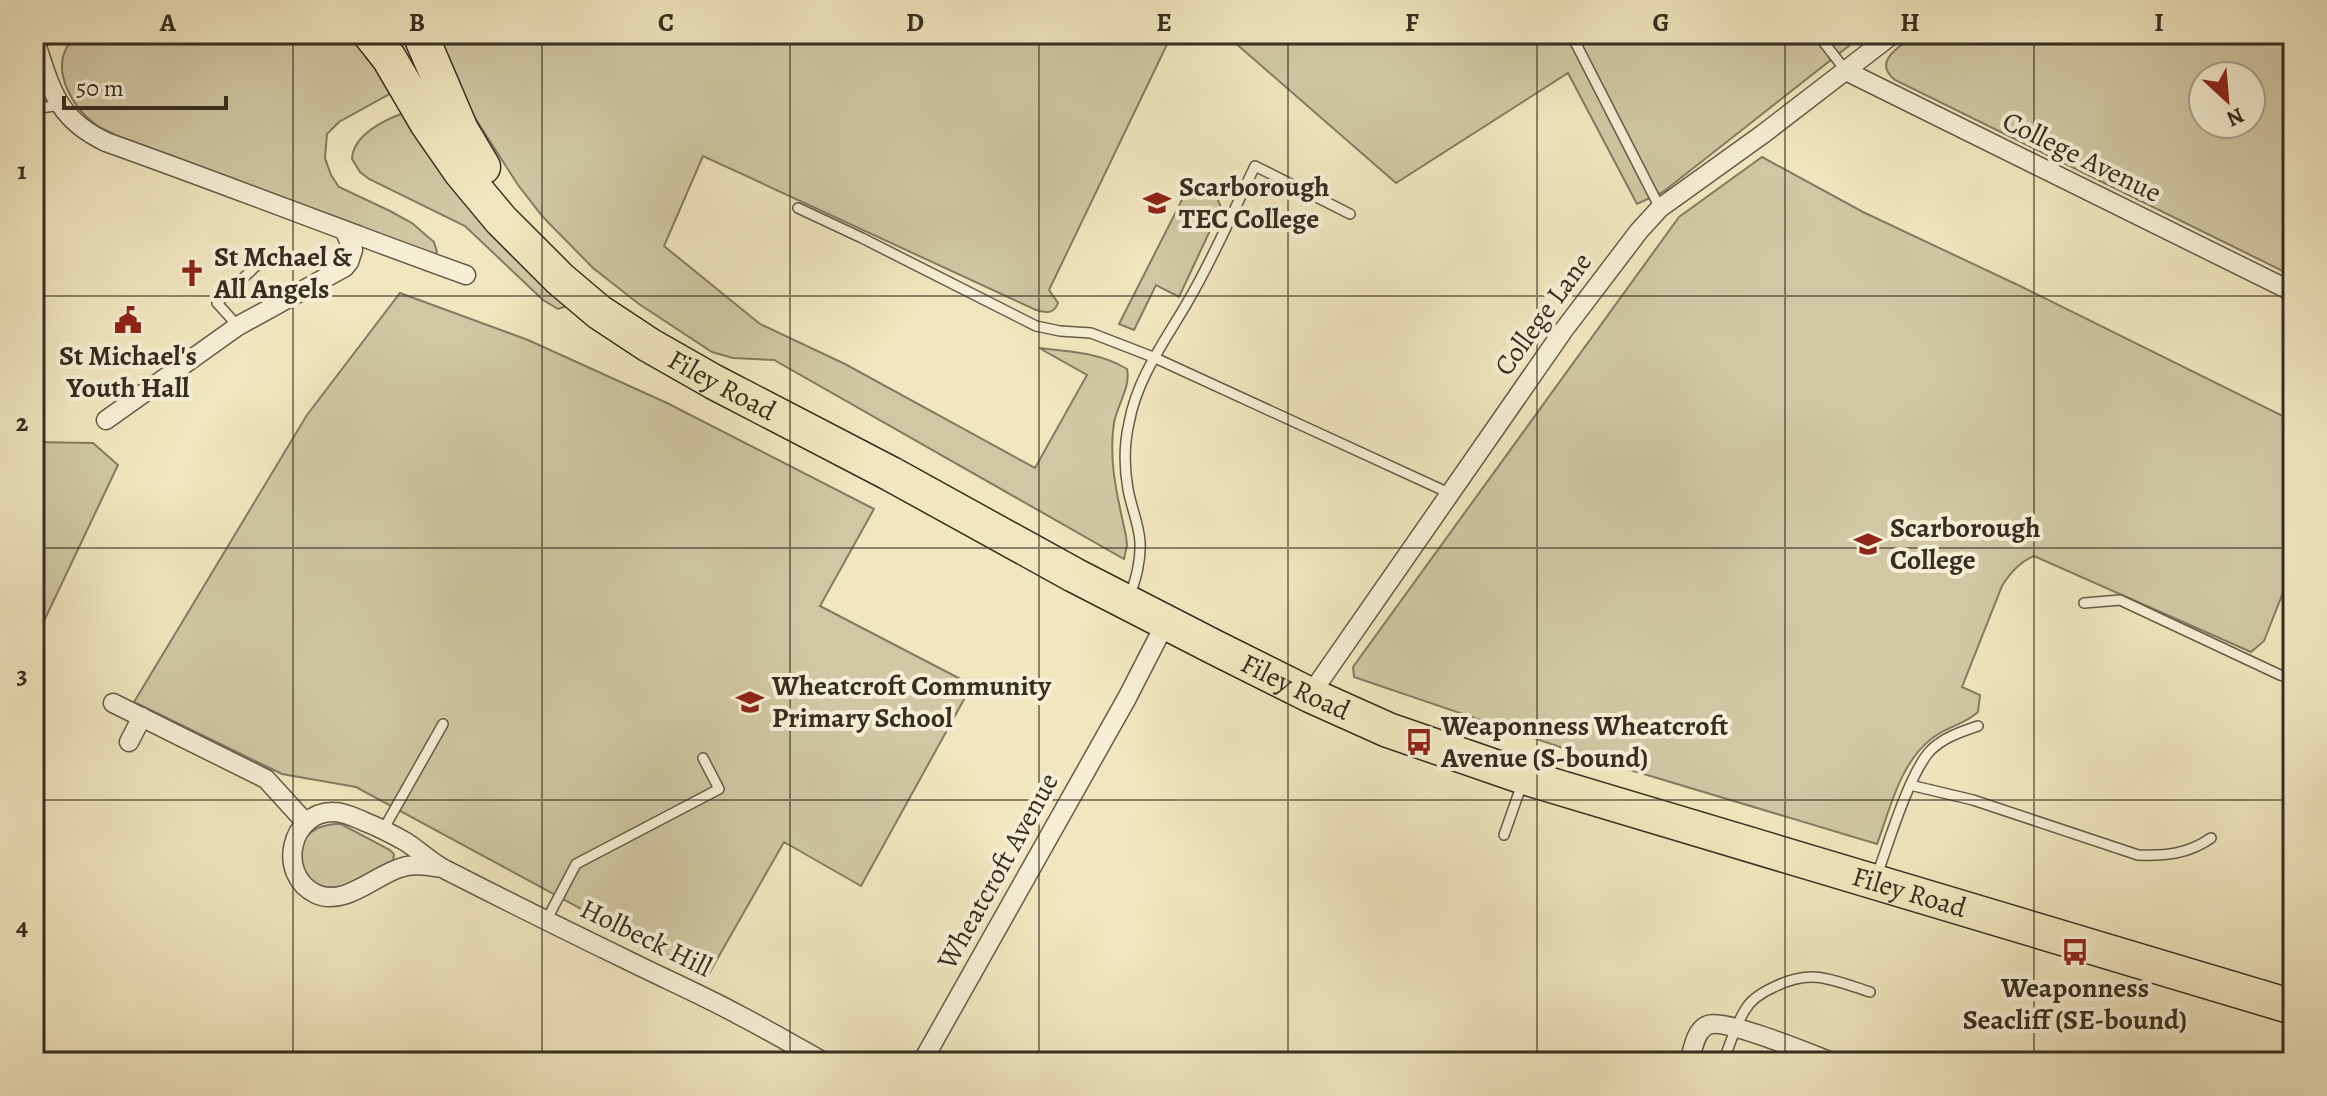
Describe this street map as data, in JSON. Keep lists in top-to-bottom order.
{
  "streets": {
    "highway": ["Filey Road"],
    "street": [
      "College Avenue",
      "College Lane",
      "Wheatcroft Avenue",
      "Holbeck Hill"
    ]
  },
  "crossings": [
    ["College Avenue", "College Lane"],
    ["College Lane", "Filey Road"],
    ["Filey Road", "Wheatcroft Avenue"]
  ],
  "places": {
    "school or university": ["Scarborough TEC College", "Scarborough College", "Wheatcroft Community Primary School"],
    "church": ["St Mchael & All Angels"],
    "public building": ["St Michael's Youth Hall"],
    "bus stop": ["Weaponness Wheatcroft Avenue (S-bound)", "Weaponness Seacliff (SE-bound)"]
  },
  "scale_bar": "50 m",
  "north": "bottom right",
  "grid": {
    "columns": [
      "A",
      "B",
      "C",
      "D",
      "E",
      "F",
      "G",
      "H",
      "I"
    ],
    "rows": [
      "1",
      "2",
      "3",
      "4"
    ]
  }
}
